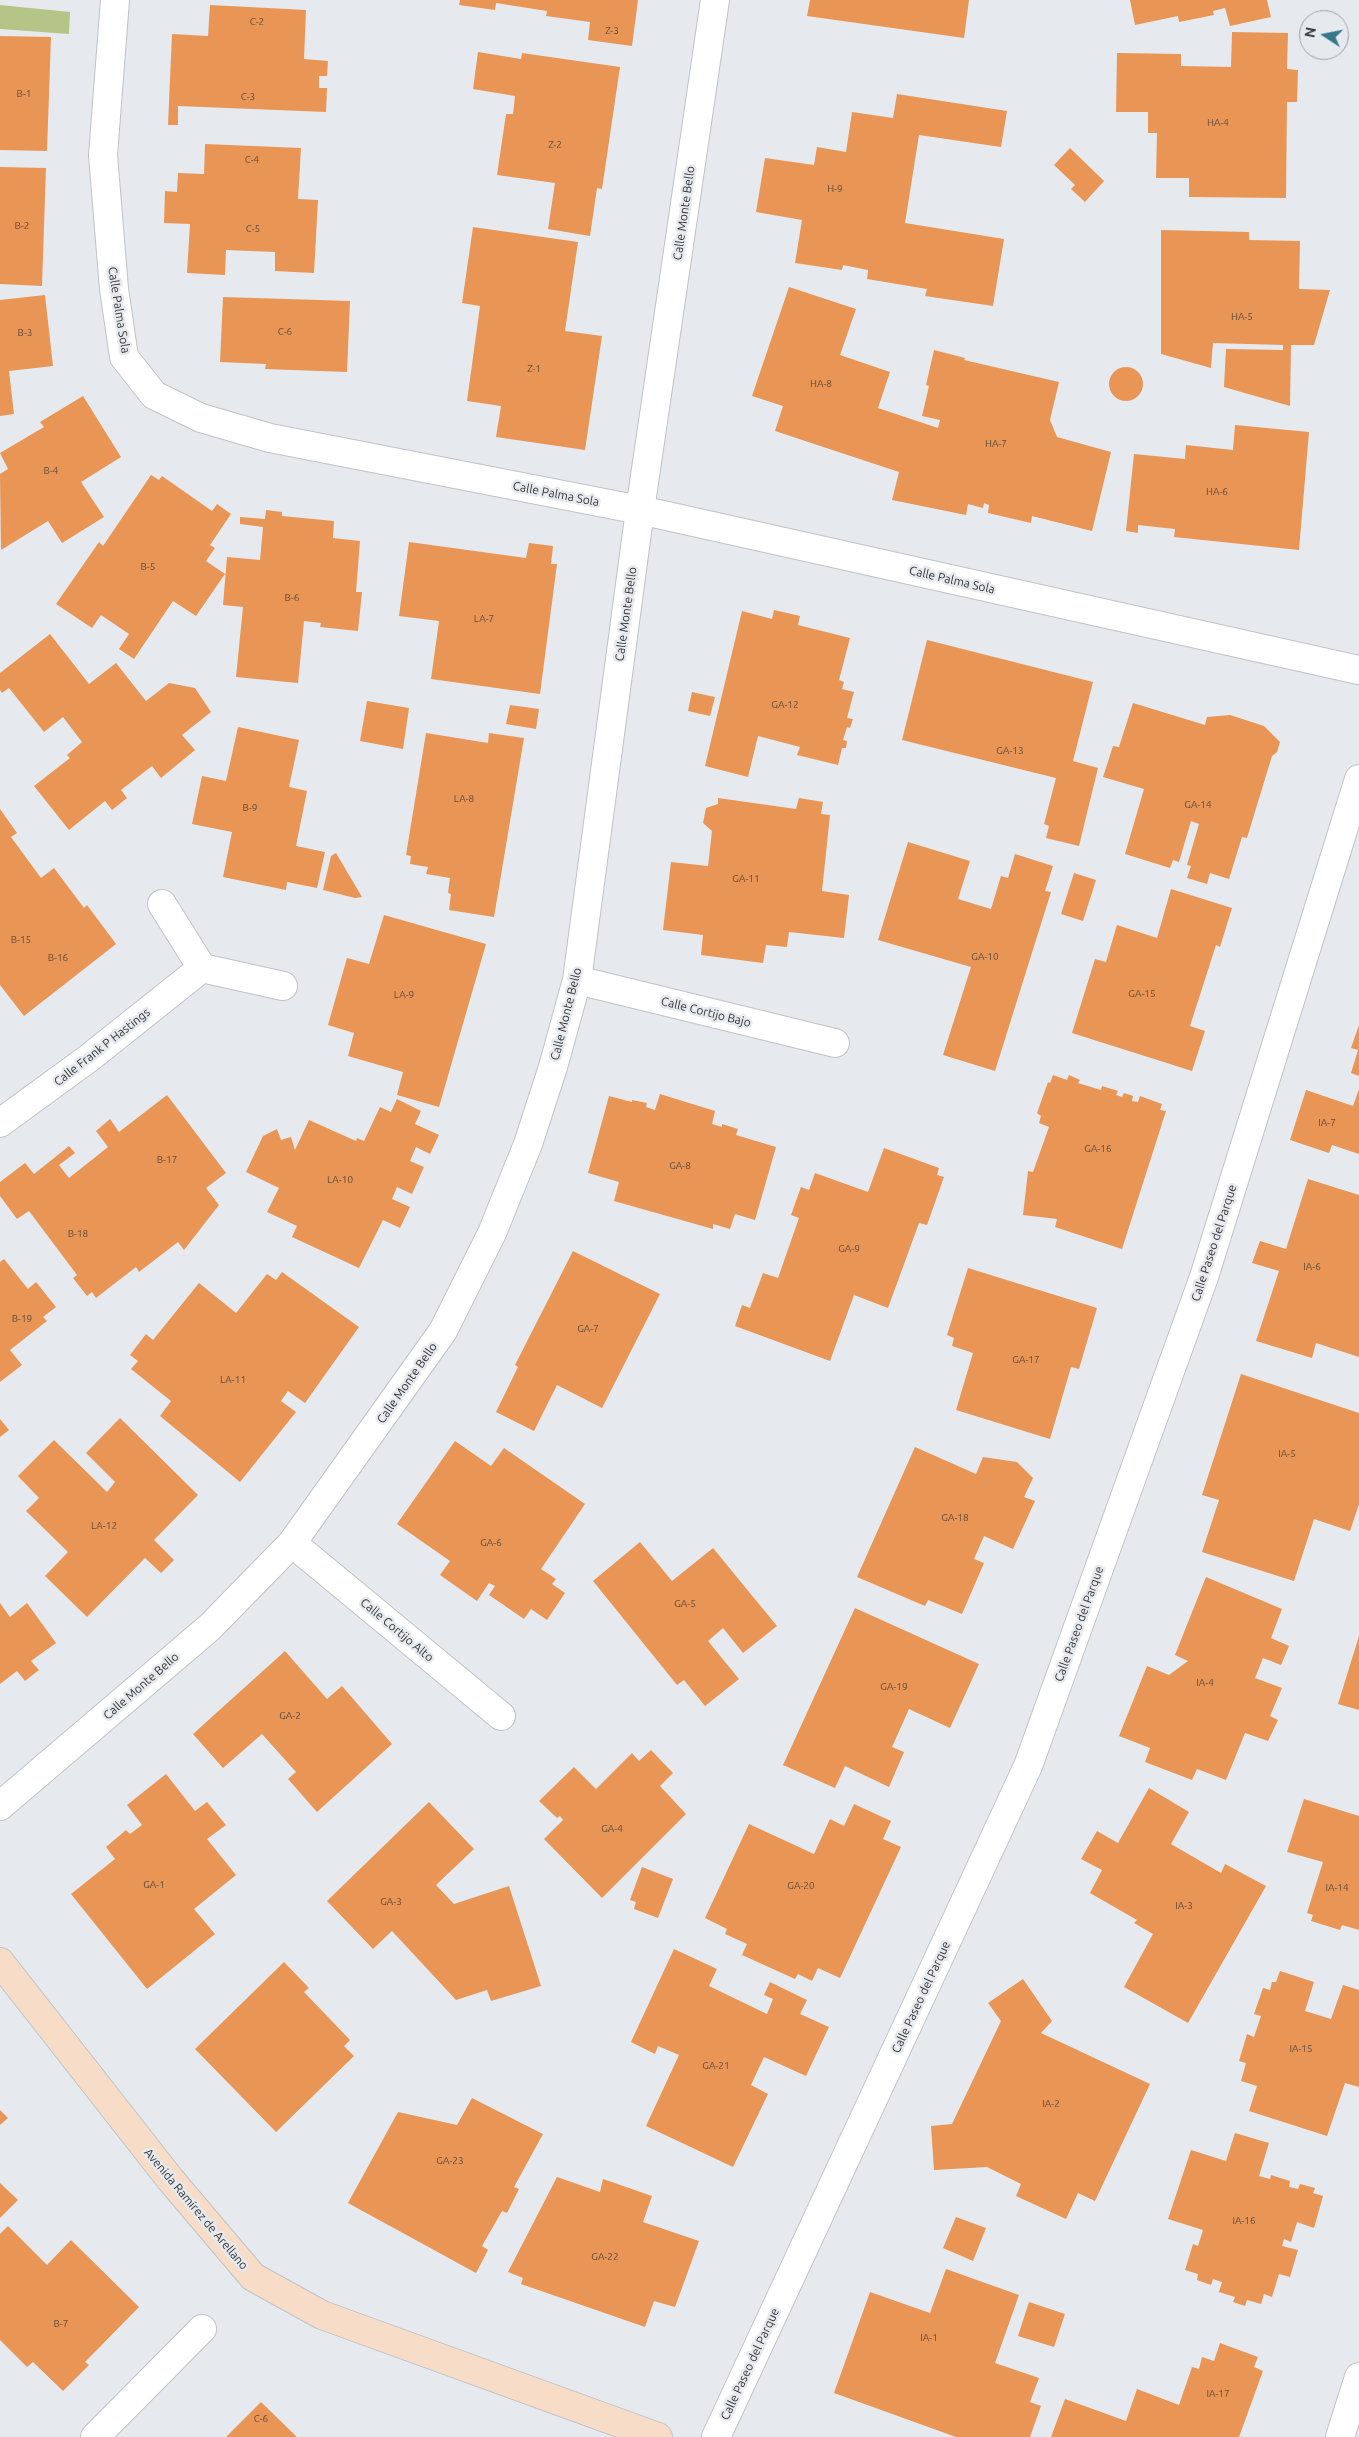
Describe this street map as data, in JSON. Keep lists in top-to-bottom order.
{
  "streets": {
    "street": [
      "Calle Monte Bello",
      "Calle Palma Sola",
      "Calle Cortijo Bajo",
      "Calle Frank P Hastings",
      "Calle Paseo del Parque",
      "Calle Cortijo Alto",
      "Avenida Ramírez de Arellano"
    ]
  },
  "crossings": [
    ["Calle Monte Bello", "Calle Palma Sola"],
    ["Calle Monte Bello", "Calle Cortijo Bajo"],
    ["Calle Monte Bello", "Calle Cortijo Alto"]
  ],
  "house_numbers": [
    "C-2",
    "Z-3",
    "B-1",
    "C-3",
    "HA-4",
    "Z-2",
    "C-4",
    "H-9",
    "B-2",
    "C-5",
    "HA-5",
    "C-6",
    "B-3",
    "Z-1",
    "HA-8",
    "HA-7",
    "B-4",
    "HA-6",
    "B-5",
    "B-6",
    "LA-7",
    "GA-12",
    "GA-13",
    "LA-8",
    "GA-14",
    "B-9",
    "GA-11",
    "B-15",
    "GA-10",
    "B-16",
    "GA-15",
    "LA-9",
    "IA-7",
    "GA-16",
    "B-17",
    "GA-8",
    "LA-10",
    "B-18",
    "GA-9",
    "IA-6",
    "B-19",
    "GA-7",
    "GA-17",
    "LA-11",
    "IA-5",
    "GA-18",
    "LA-12",
    "GA-6",
    "GA-5",
    "IA-4",
    "GA-19",
    "GA-2",
    "GA-4",
    "GA-1",
    "GA-20",
    "IA-14",
    "GA-3",
    "IA-3",
    "IA-15",
    "GA-21",
    "IA-2",
    "GA-23",
    "IA-16",
    "GA-22",
    "B-7",
    "IA-1",
    "IA-17",
    "C-6"
  ],
  "north": "left"
}
